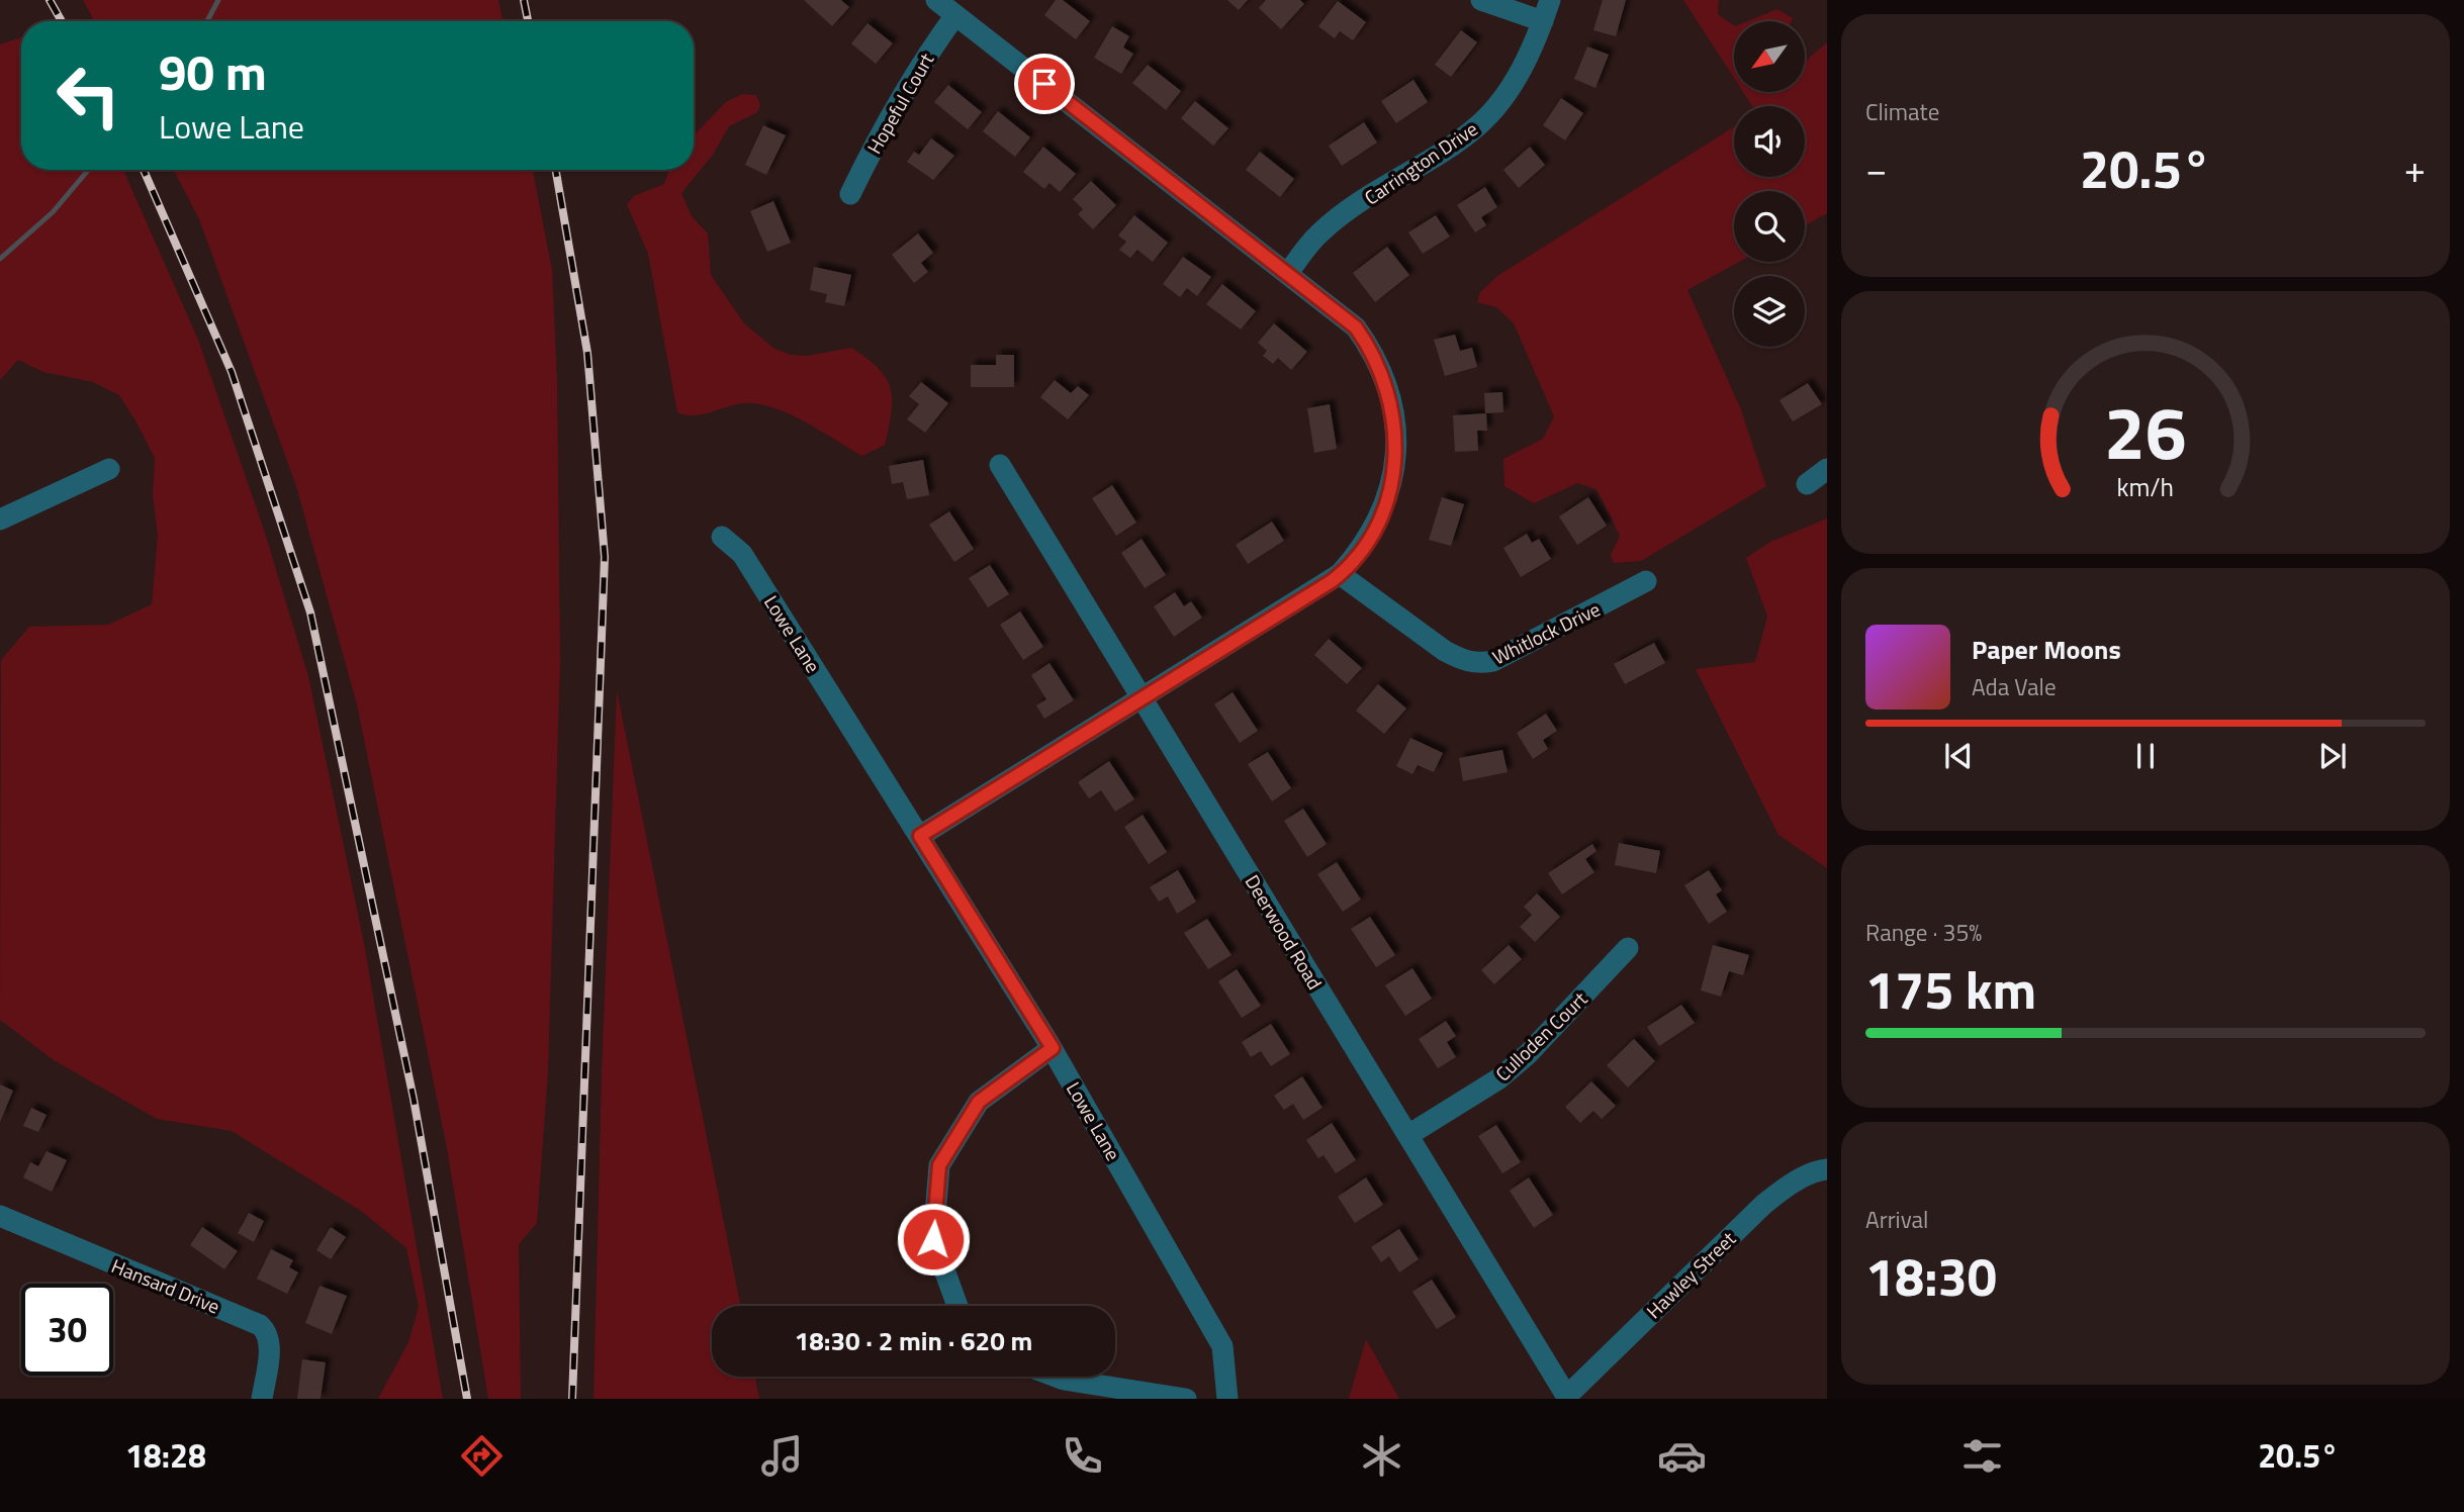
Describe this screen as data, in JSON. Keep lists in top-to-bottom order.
{
  "streets": {
    "street": [
      "Hopeful Court",
      "Carrington Drive",
      "Whitlock Drive",
      "Lowe Lane",
      "Deerwood Road",
      "Culloden Court",
      "Hawley Street",
      "Hansard Drive"
    ]
  },
  "crossings": [
    ["Deerwood Road", "Culloden Court"],
    ["Deerwood Road", "Hawley Street"]
  ],
  "north": "bottom left",
  "page": {
    "tile": [
      "Climate",
      ["Range · 35%", "175 km"],
      ["Arrival", "18:30"]
    ],
    "turn": ["90 m", "Lowe Lane"],
    "heat": ["−", "20.5°", "+"],
    "song": ["Paper Moons", "Ada Vale"],
    "limit": "30",
    "trip": "18:30 · 2 min · 620 m",
    "tabs": ["18:28", "20.5°"],
    "gauge": ["26", "km/h"]
  }
}
